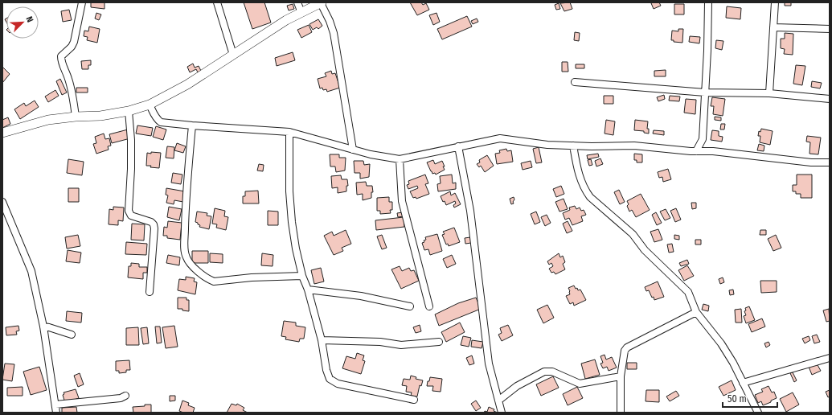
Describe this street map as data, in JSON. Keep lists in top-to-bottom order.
{
  "scale_bar": "50 m",
  "north": "top right"
}
